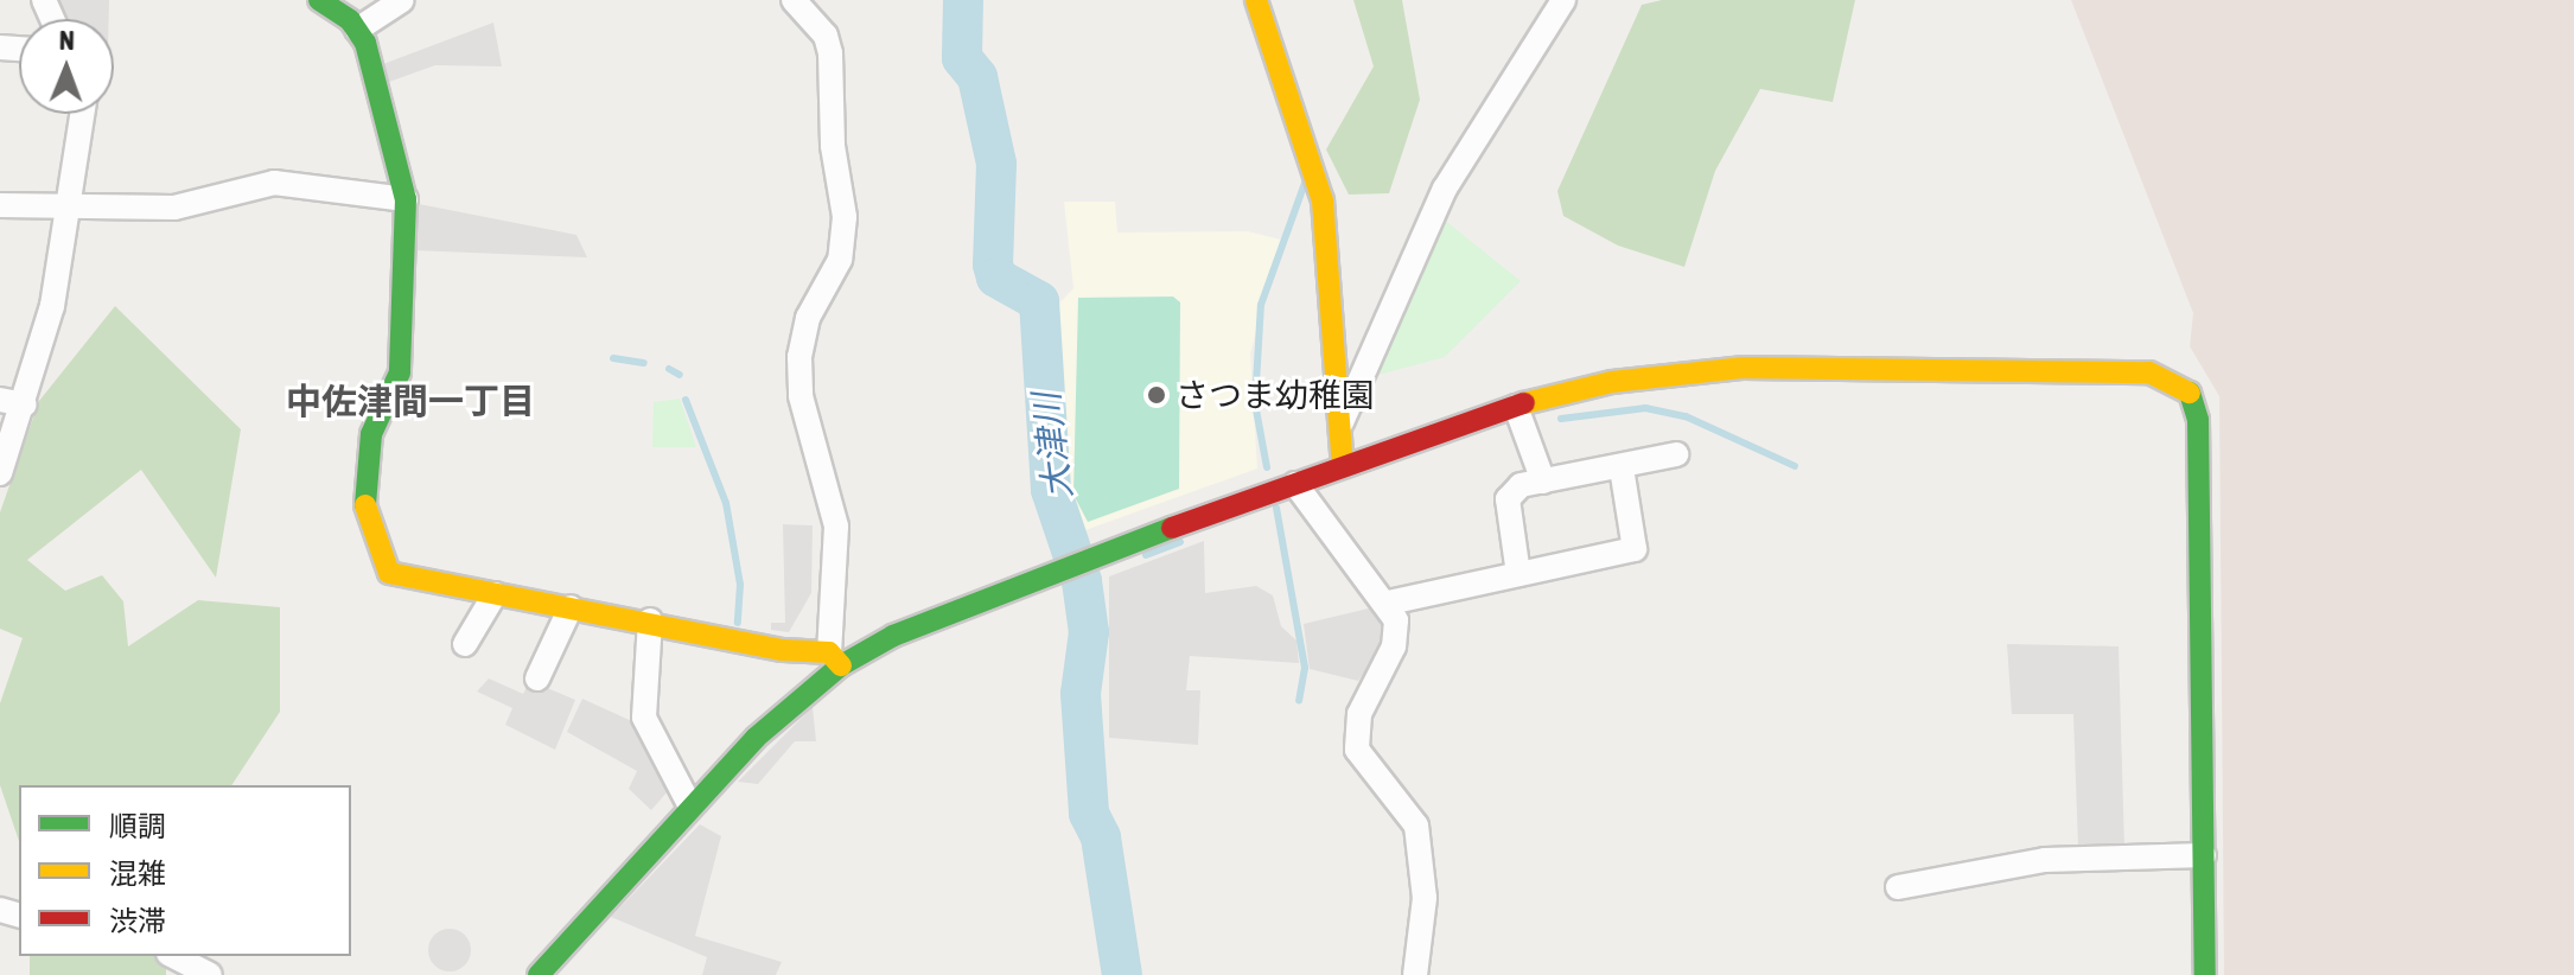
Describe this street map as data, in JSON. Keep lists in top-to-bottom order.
{
  "districts": ["中佐津間一丁目"],
  "water": ["大津川"],
  "places": ["さつま幼稚園"],
  "legend": ["順調", "混雑", "渋滞"],
  "north": "top"
}
